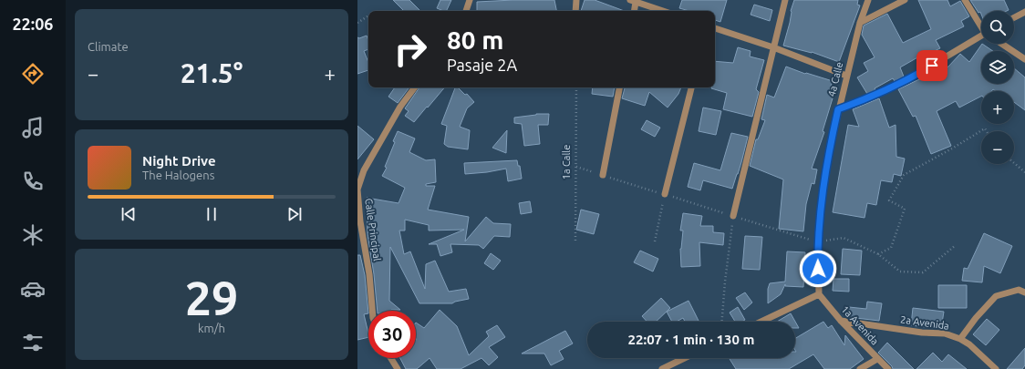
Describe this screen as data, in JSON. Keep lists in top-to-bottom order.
{
  "streets": {
    "street": [
      "4a Calle",
      "Calle Principal",
      "2a Avenida",
      "1a Avenida"
    ],
    "path": ["1a Calle"]
  },
  "crossings": [
    ["4a Calle", "1a Avenida"],
    ["2a Avenida", "1a Avenida"]
  ],
  "page": {
    "tabs": "22:06",
    "tile": [
      "Climate",
      ["29", "km/h"]
    ],
    "map_buttons": ["+", "−"],
    "turn": ["80 m", "Pasaje 2A"],
    "heat": ["−", "21.5°", "+"],
    "song": ["Night Drive", "The Halogens"],
    "limit": "30",
    "trip": "22:07 · 1 min · 130 m"
  }
}
